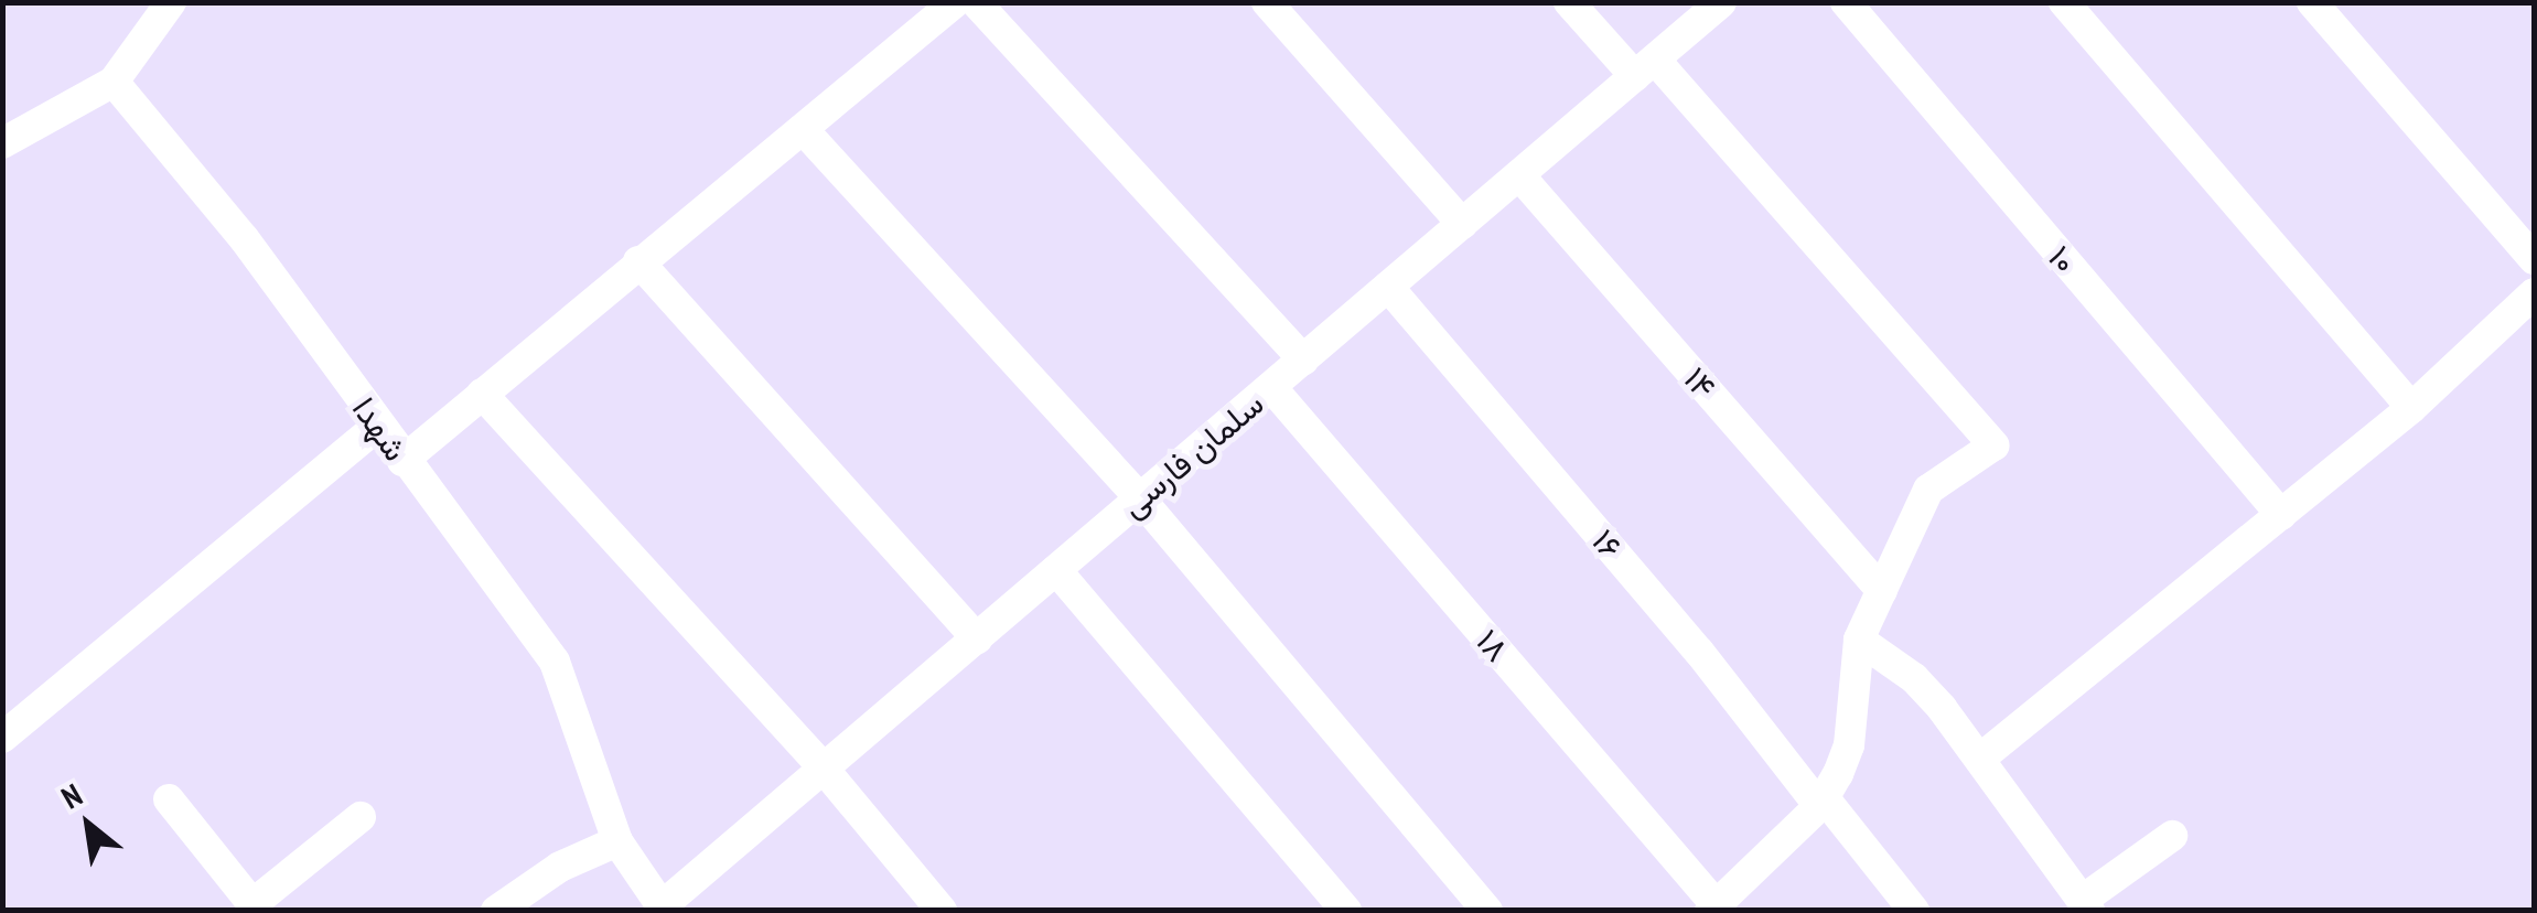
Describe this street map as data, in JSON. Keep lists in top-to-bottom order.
{
  "streets": {
    "street": [
      "۱۰",
      "۱۴",
      "شهدا",
      "سلمان فارسی",
      "۱۶",
      "۱۸"
    ]
  },
  "crossings": [
    ["۱۴", "سلمان فارسی"],
    ["شهدا", "سلمان فارسی"],
    ["سلمان فارسی", "۱۶"],
    ["سلمان فارسی", "۱۸"]
  ],
  "north": "top left"
}
